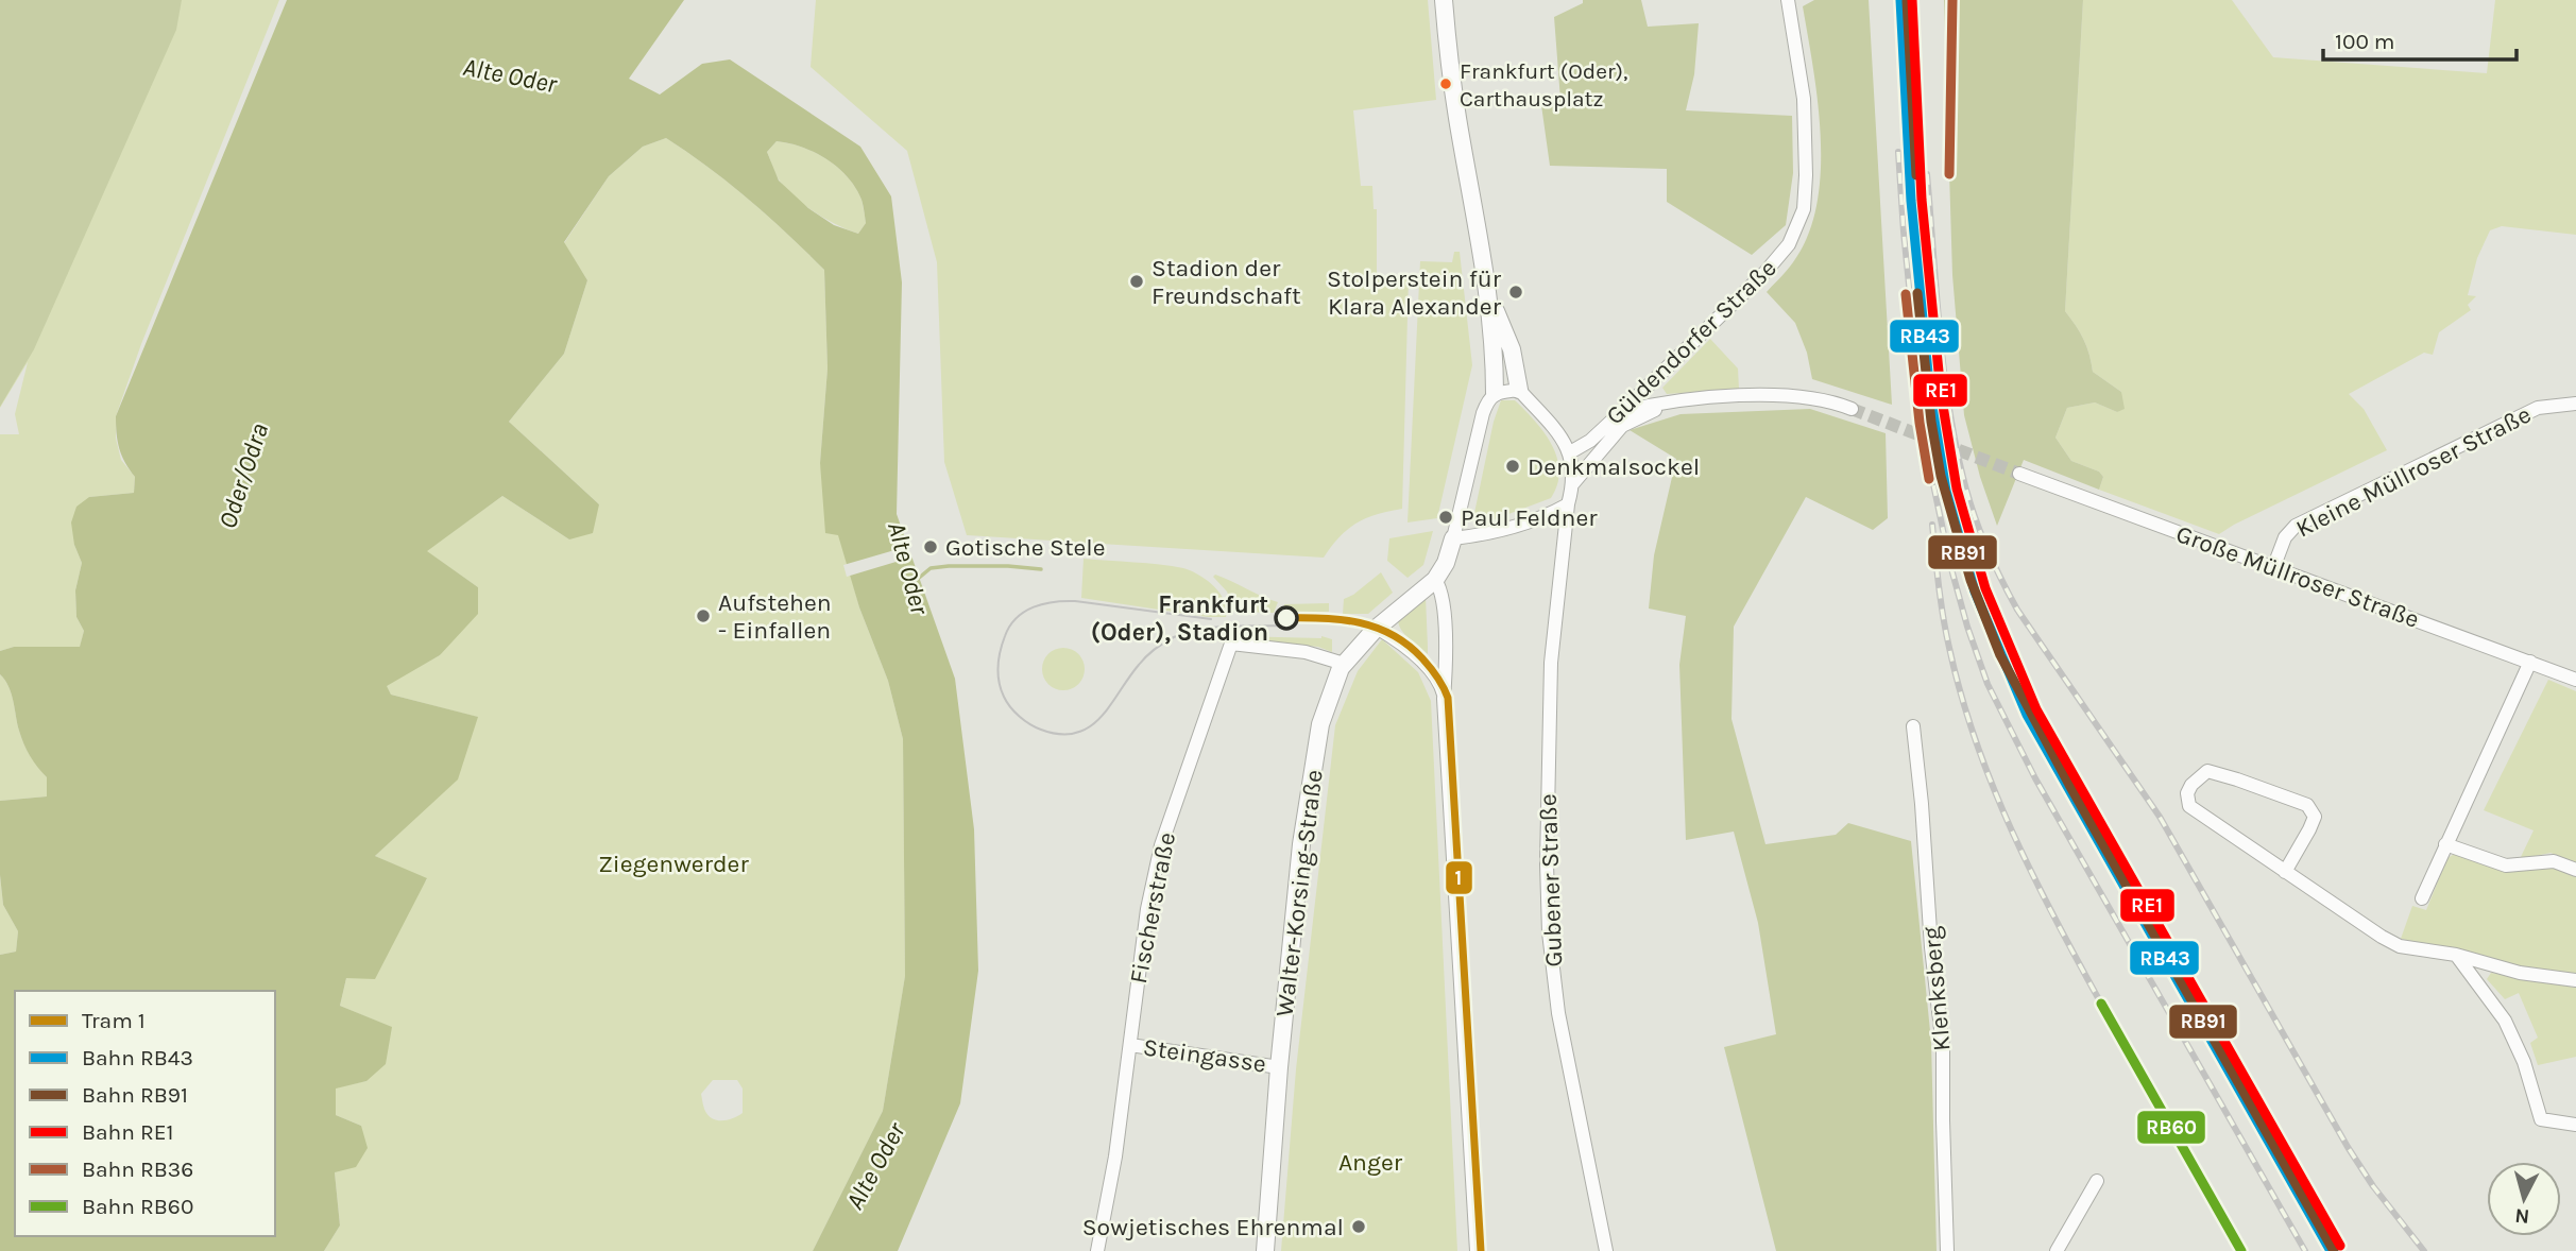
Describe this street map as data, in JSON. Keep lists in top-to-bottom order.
{
  "streets": {
    "street": [
      "Güldendorfer Straße",
      "Kleine Müllroser Straße",
      "Große Müllroser Straße",
      "Gubener Straße",
      "Walter-Korsing-Straße",
      "Fischerstraße",
      "Klenksberg",
      "Steingasse"
    ]
  },
  "crossings": [
    ["Kleine Müllroser Straße", "Große Müllroser Straße"],
    ["Walter-Korsing-Straße", "Fischerstraße"],
    ["Walter-Korsing-Straße", "Steingasse"],
    ["Fischerstraße", "Steingasse"]
  ],
  "water": ["Alte Oder", "Oder/Odra"],
  "parks": ["Ziegenwerder", "Anger"],
  "places": [
    "Frankfurt (Oder), Carthausplatz",
    "Stadion der Freundschaft",
    "Stolperstein für Klara Alexander",
    "Denkmalsockel",
    "Paul Feldner",
    "Gotische Stele",
    "Aufstehen - Einfallen",
    "Frankfurt (Oder), Stadion",
    "Sowjetisches Ehrenmal"
  ],
  "lines": [
    "rail line RB43",
    "rail line RE1",
    "rail line RB36",
    "rail line RB91",
    "tram line 1",
    "rail line RB60"
  ],
  "legend": [
    "Tram 1",
    "Bahn RB43",
    "Bahn RB91",
    "Bahn RE1",
    "Bahn RB36",
    "Bahn RB60"
  ],
  "scale_bar": "100 m",
  "north": "bottom"
}
